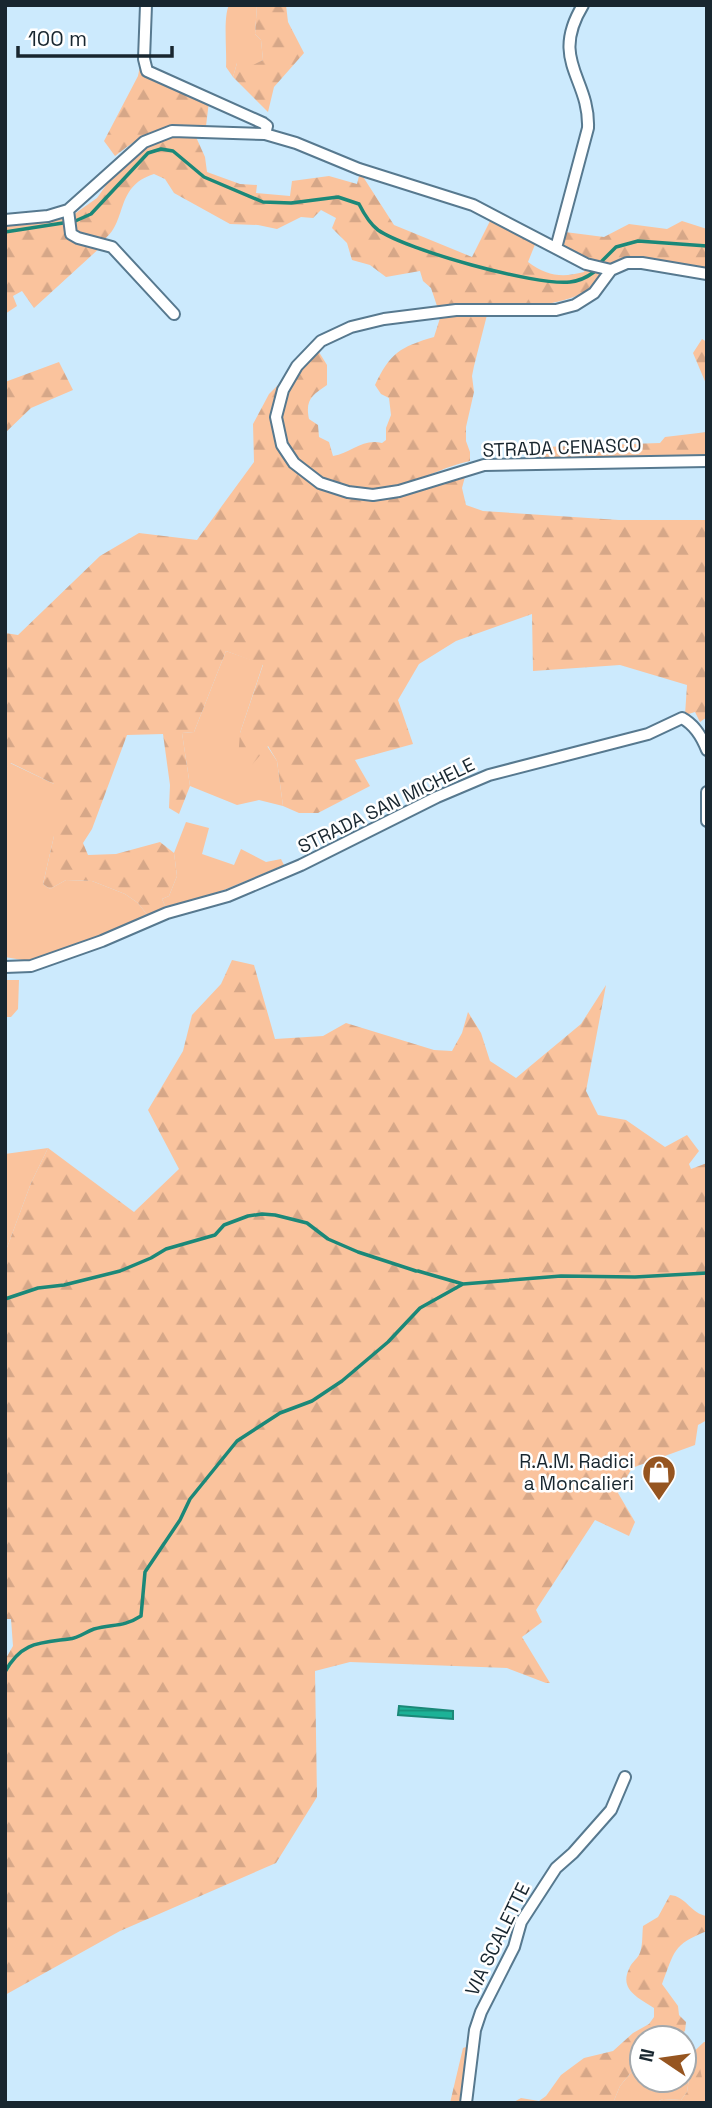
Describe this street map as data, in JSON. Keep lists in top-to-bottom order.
{
  "streets": {
    "street": ["STRADA CENASCO", "STRADA SAN MICHELE", "VIA SCALETTE"]
  },
  "places": {
    "shop": ["R.A.M. Radici a Moncalieri"]
  },
  "scale_bar": "100 m",
  "north": "left"
}
